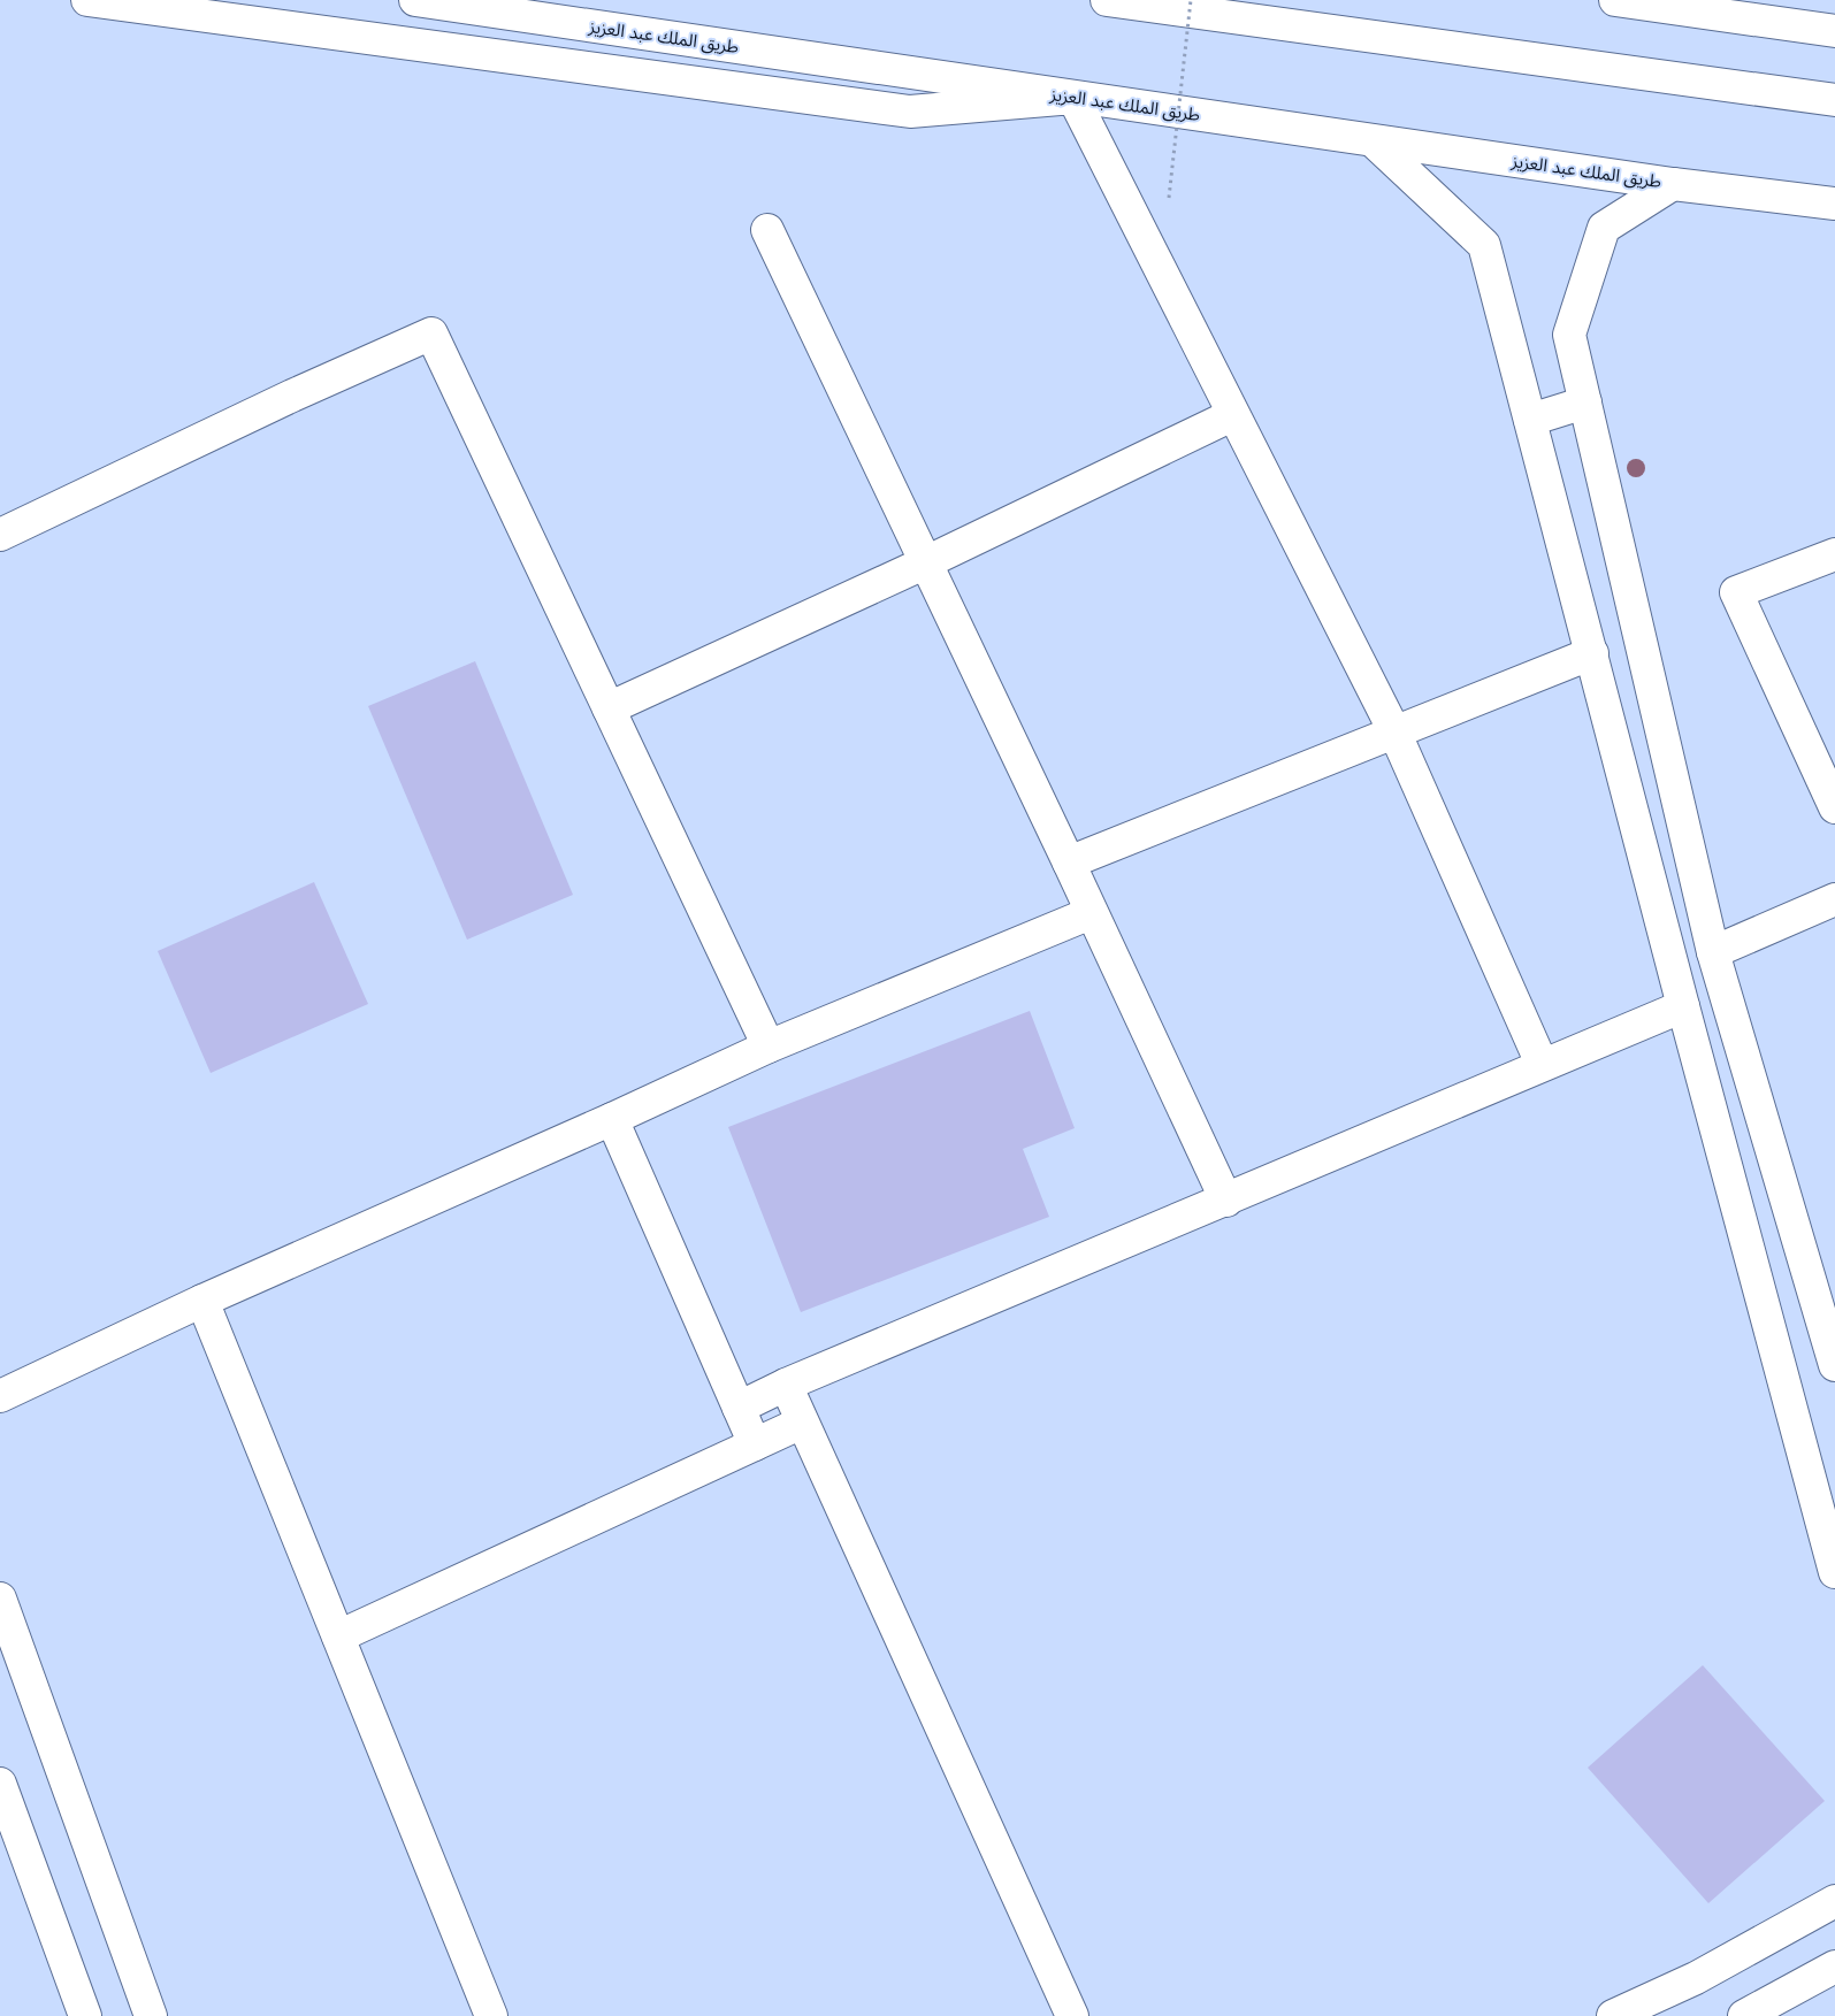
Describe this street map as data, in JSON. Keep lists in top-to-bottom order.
{
  "streets": {
    "street": ["طريق الملك عبد العزيز"]
  }
}
